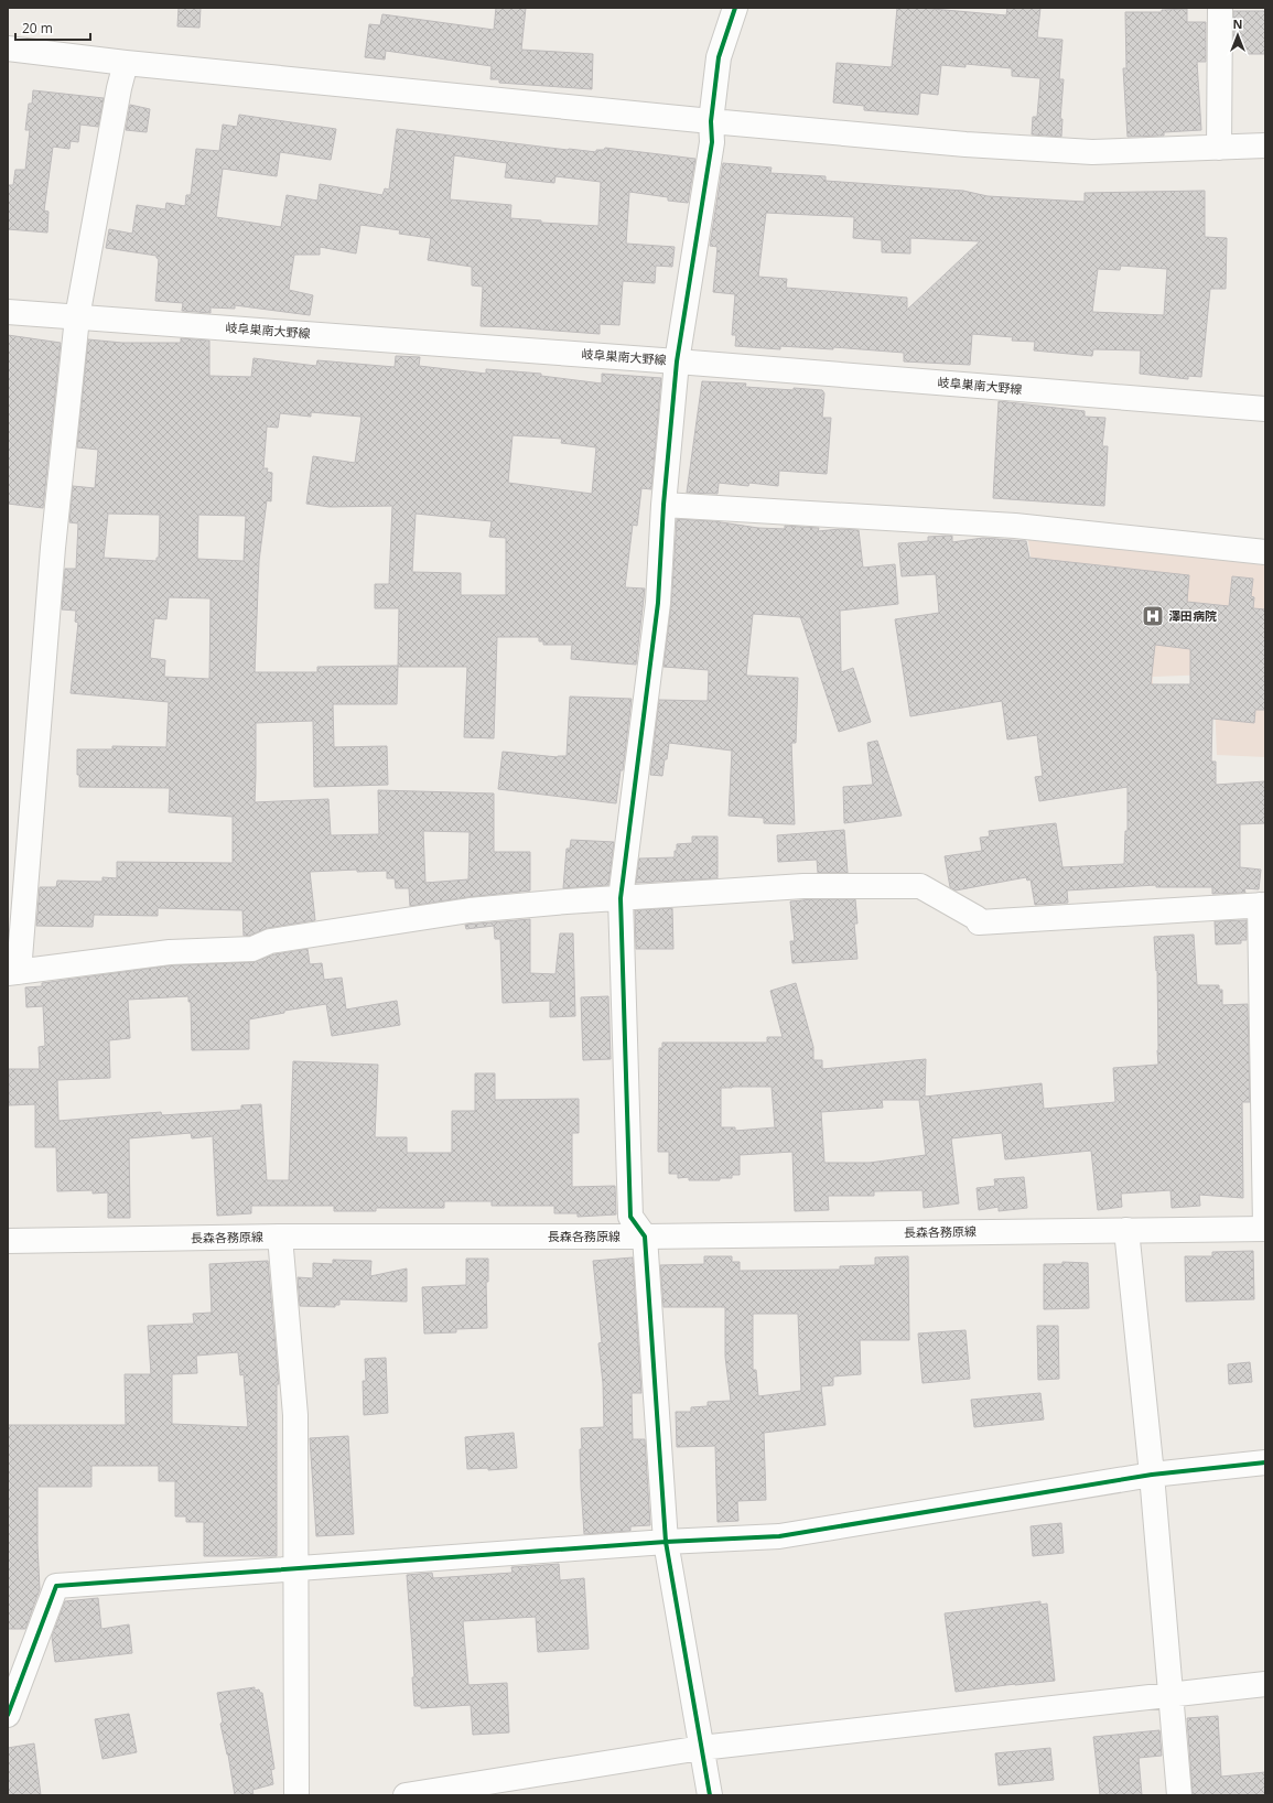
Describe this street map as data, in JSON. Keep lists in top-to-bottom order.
{
  "streets": {
    "street": ["岐阜巣南大野線", "長森各務原線"]
  },
  "places": {
    "hospital": ["澤田病院"]
  },
  "scale_bar": "20 m",
  "north": "top"
}
